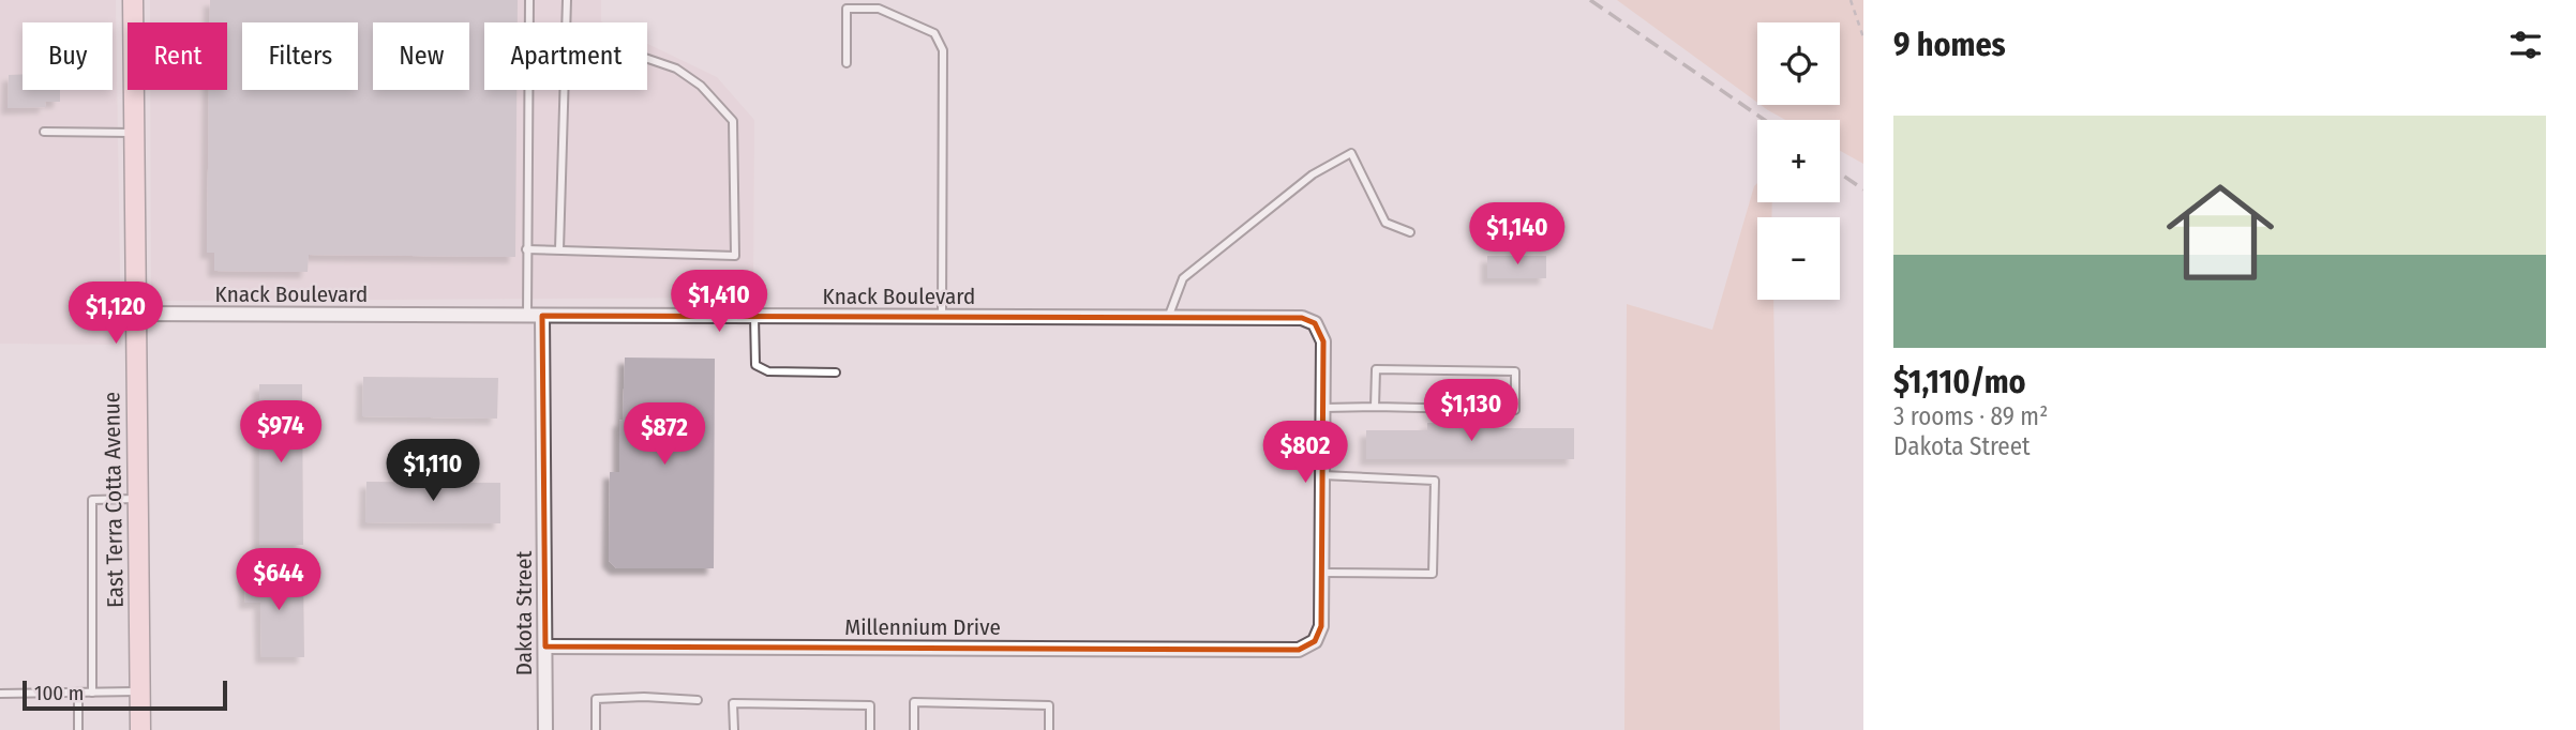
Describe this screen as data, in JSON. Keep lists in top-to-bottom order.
{
  "streets": {
    "main road": ["East Terra Cotta Avenue"],
    "street": ["Knack Boulevard", "Dakota Street", "Millennium Drive"]
  },
  "crossings": [
    ["Knack Boulevard", "East Terra Cotta Avenue"],
    ["Knack Boulevard", "Dakota Street"],
    ["Dakota Street", "Millennium Drive"]
  ],
  "scale_bar": "100 m",
  "page": {
    "heading": "9 homes",
    "map_buttons": ["+", "−"],
    "chip": [
      "Buy",
      "Rent",
      "Filters",
      "New",
      "Apartment"
    ],
    "list": [
      {
        "name": "$1,110/mo",
        "note": "3 rooms · 89 m² · Dakota Street"
      }
    ],
    "price": [
      "$1,140",
      "$1,410",
      "$1,120",
      "$1,130",
      "$974",
      "$872",
      "$802",
      "$1,110",
      "$644"
    ],
    "scale": "100 m"
  }
}
